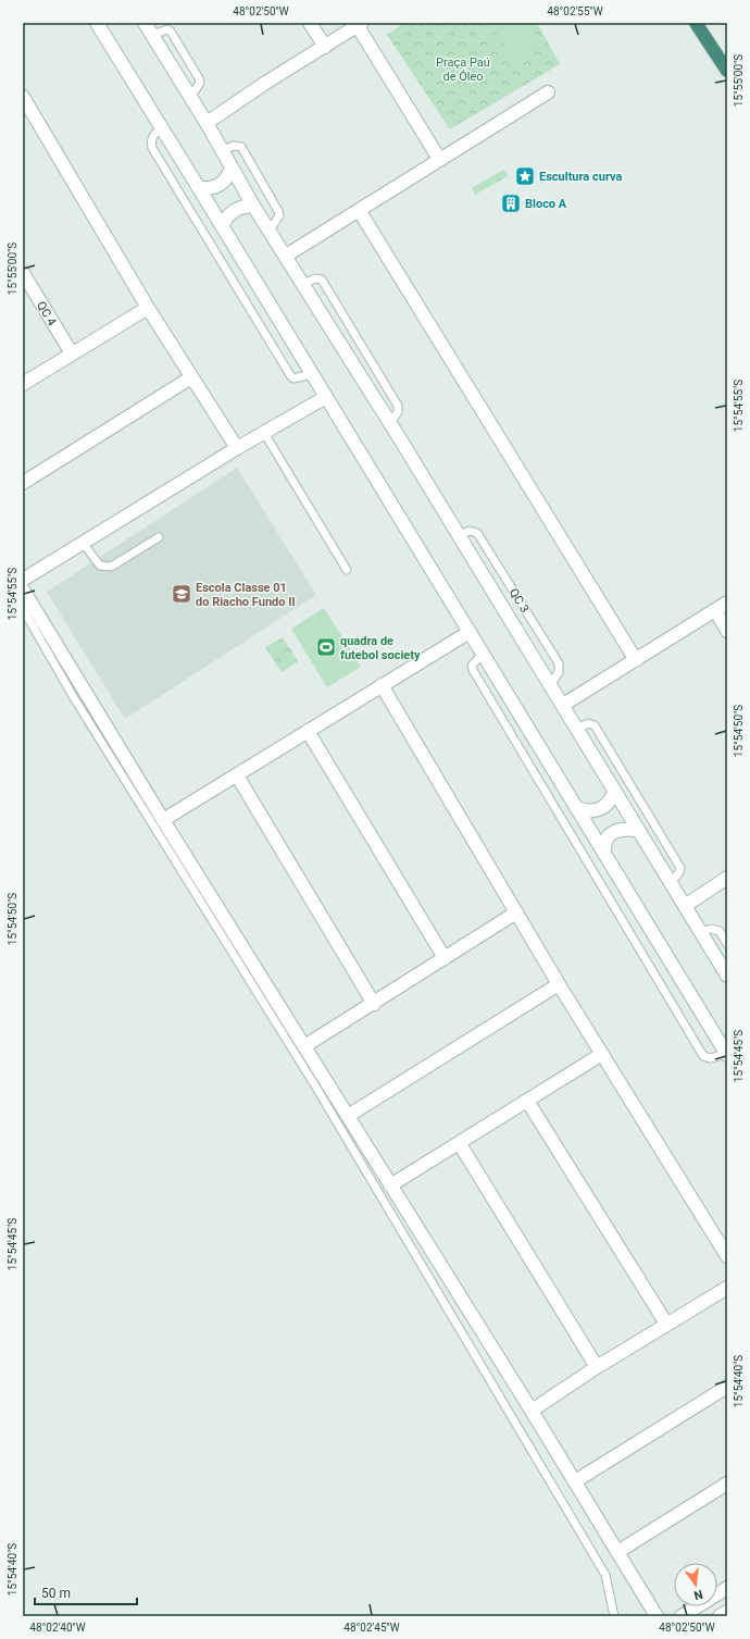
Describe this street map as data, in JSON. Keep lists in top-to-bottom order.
{
  "streets": {
    "street": ["QC 4"],
    "lane": ["QC 3"]
  },
  "parks": ["Praça Paú de Óleo"],
  "places": {
    "place": ["Escultura curva"],
    "building": ["Bloco A"],
    "school or university": ["Escola Classe 01 do Riacho Fundo II"],
    "sports": ["quadra de futebol society"]
  },
  "scale_bar": "50 m",
  "north": "bottom",
  "coordinates": [
    "48°02'50\"W",
    "48°02'55\"W",
    "15°55'00\"S",
    "15°54'55\"S",
    "15°54'50\"S",
    "15°54'45\"S",
    "15°54'40\"S",
    "48°02'40\"W",
    "48°02'45\"W"
  ]
}
